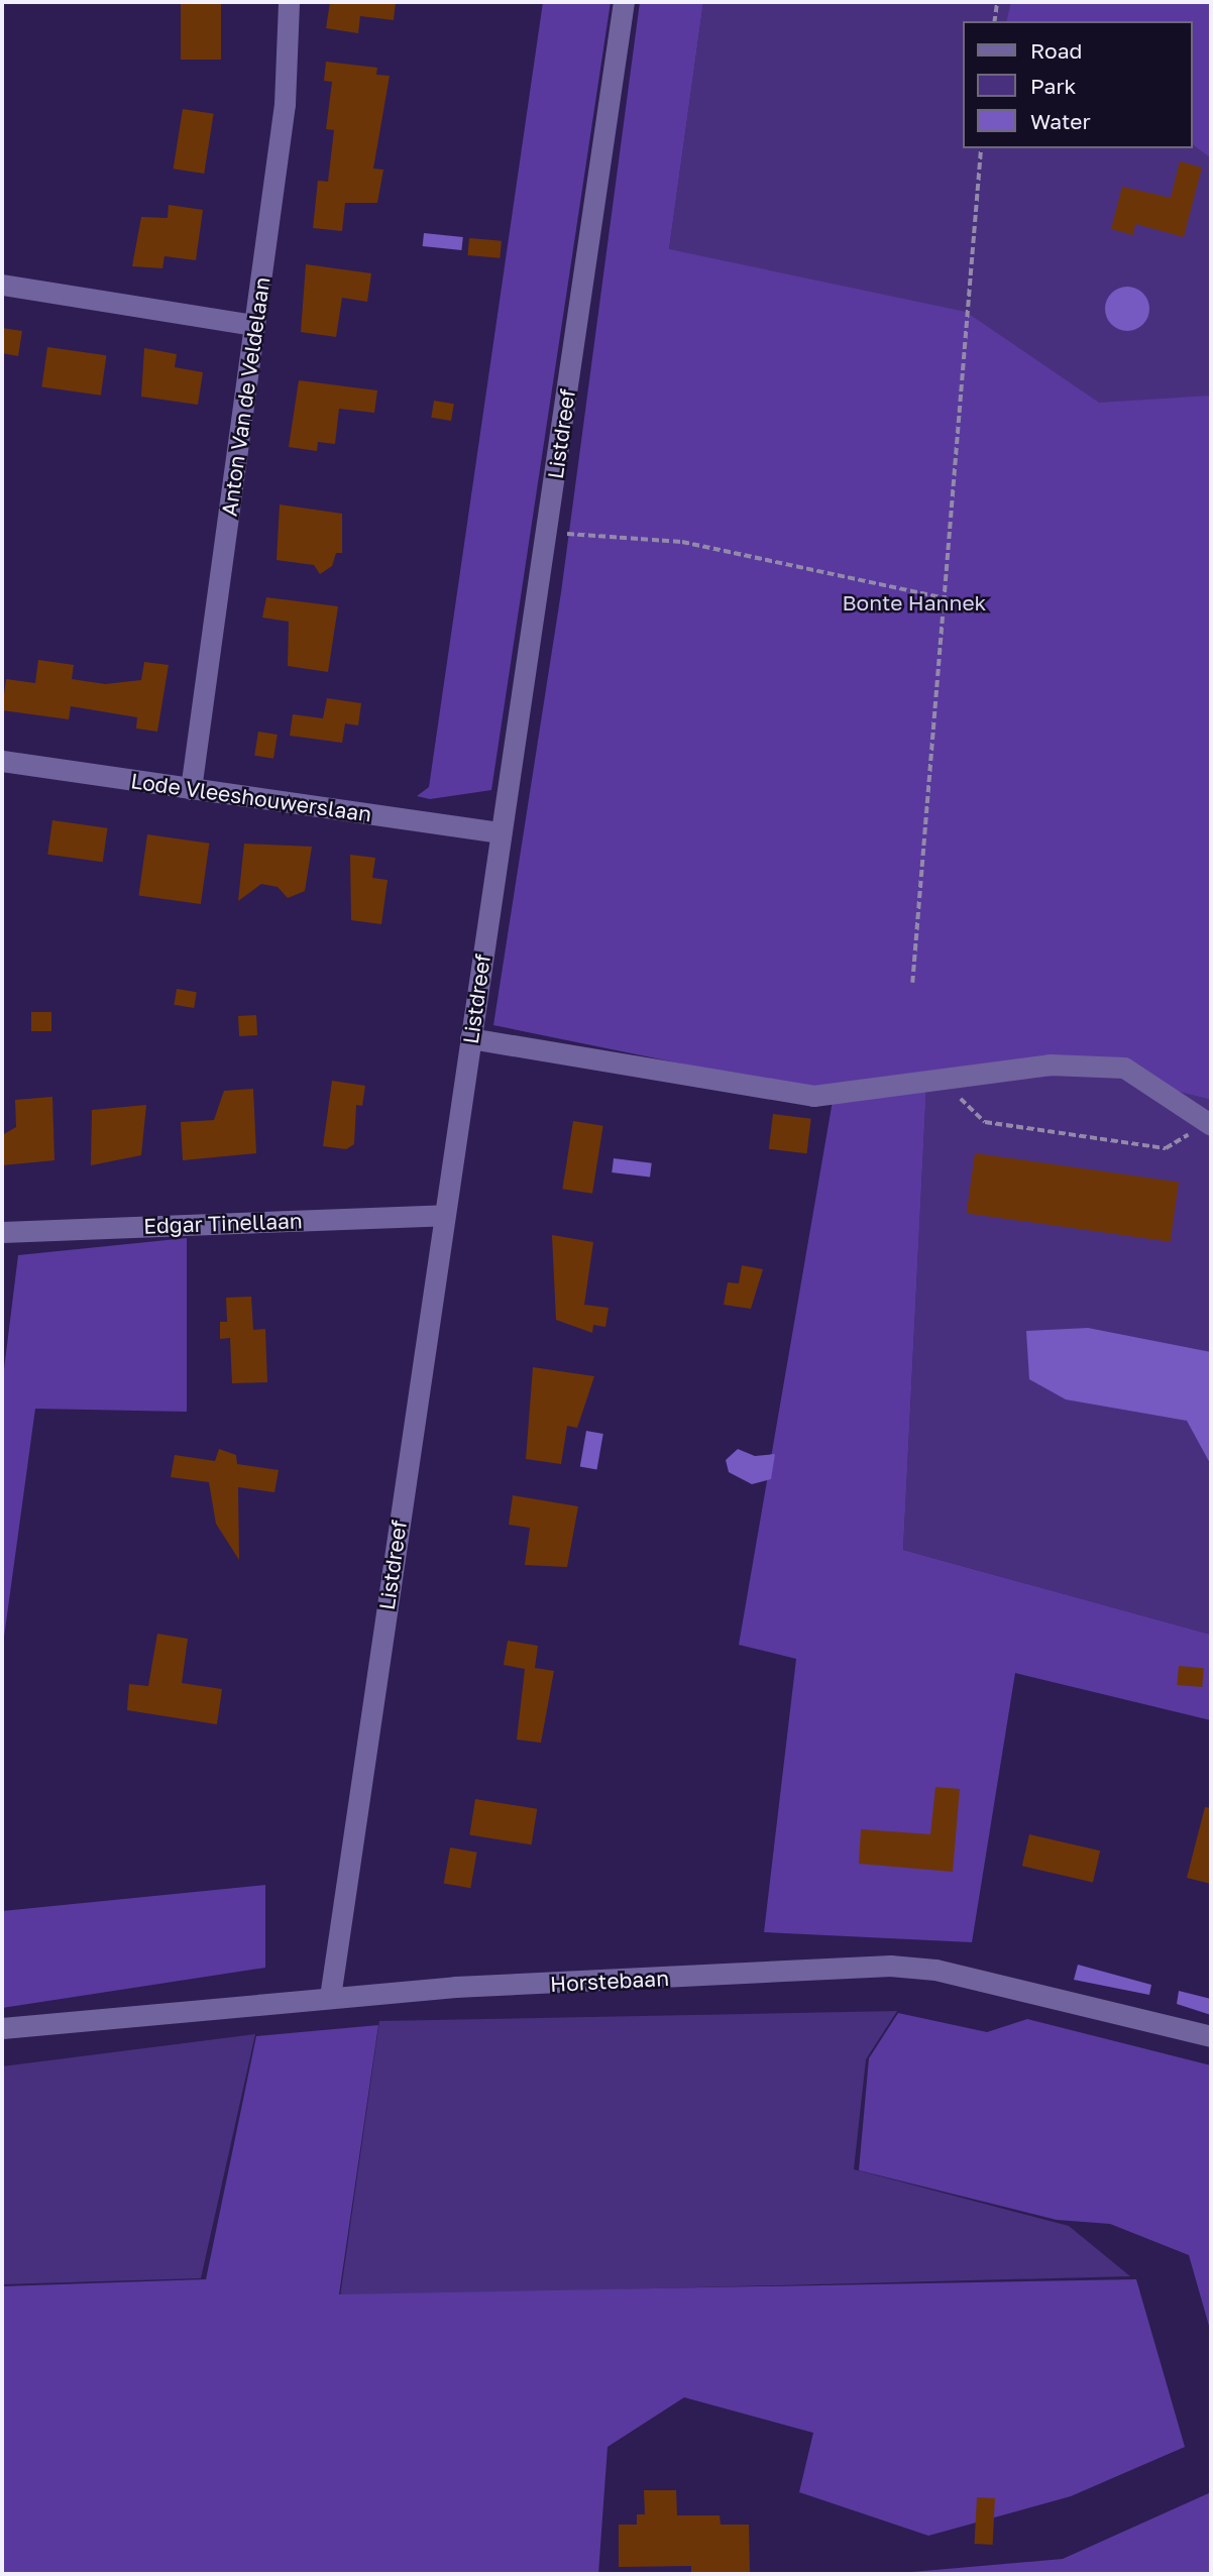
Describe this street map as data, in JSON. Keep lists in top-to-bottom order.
{
  "streets": {
    "street": [
      "Anton Van de Veldelaan",
      "Listdreef",
      "Lode Vleeshouwerslaan",
      "Edgar Tinellaan",
      "Horstebaan"
    ]
  },
  "crossings": [
    ["Anton Van de Veldelaan", "Lode Vleeshouwerslaan"],
    ["Listdreef", "Lode Vleeshouwerslaan"],
    ["Listdreef", "Edgar Tinellaan"],
    ["Listdreef", "Horstebaan"]
  ],
  "parks": ["Bonte Hannek"],
  "legend": ["Road", "Park", "Water"]
}
